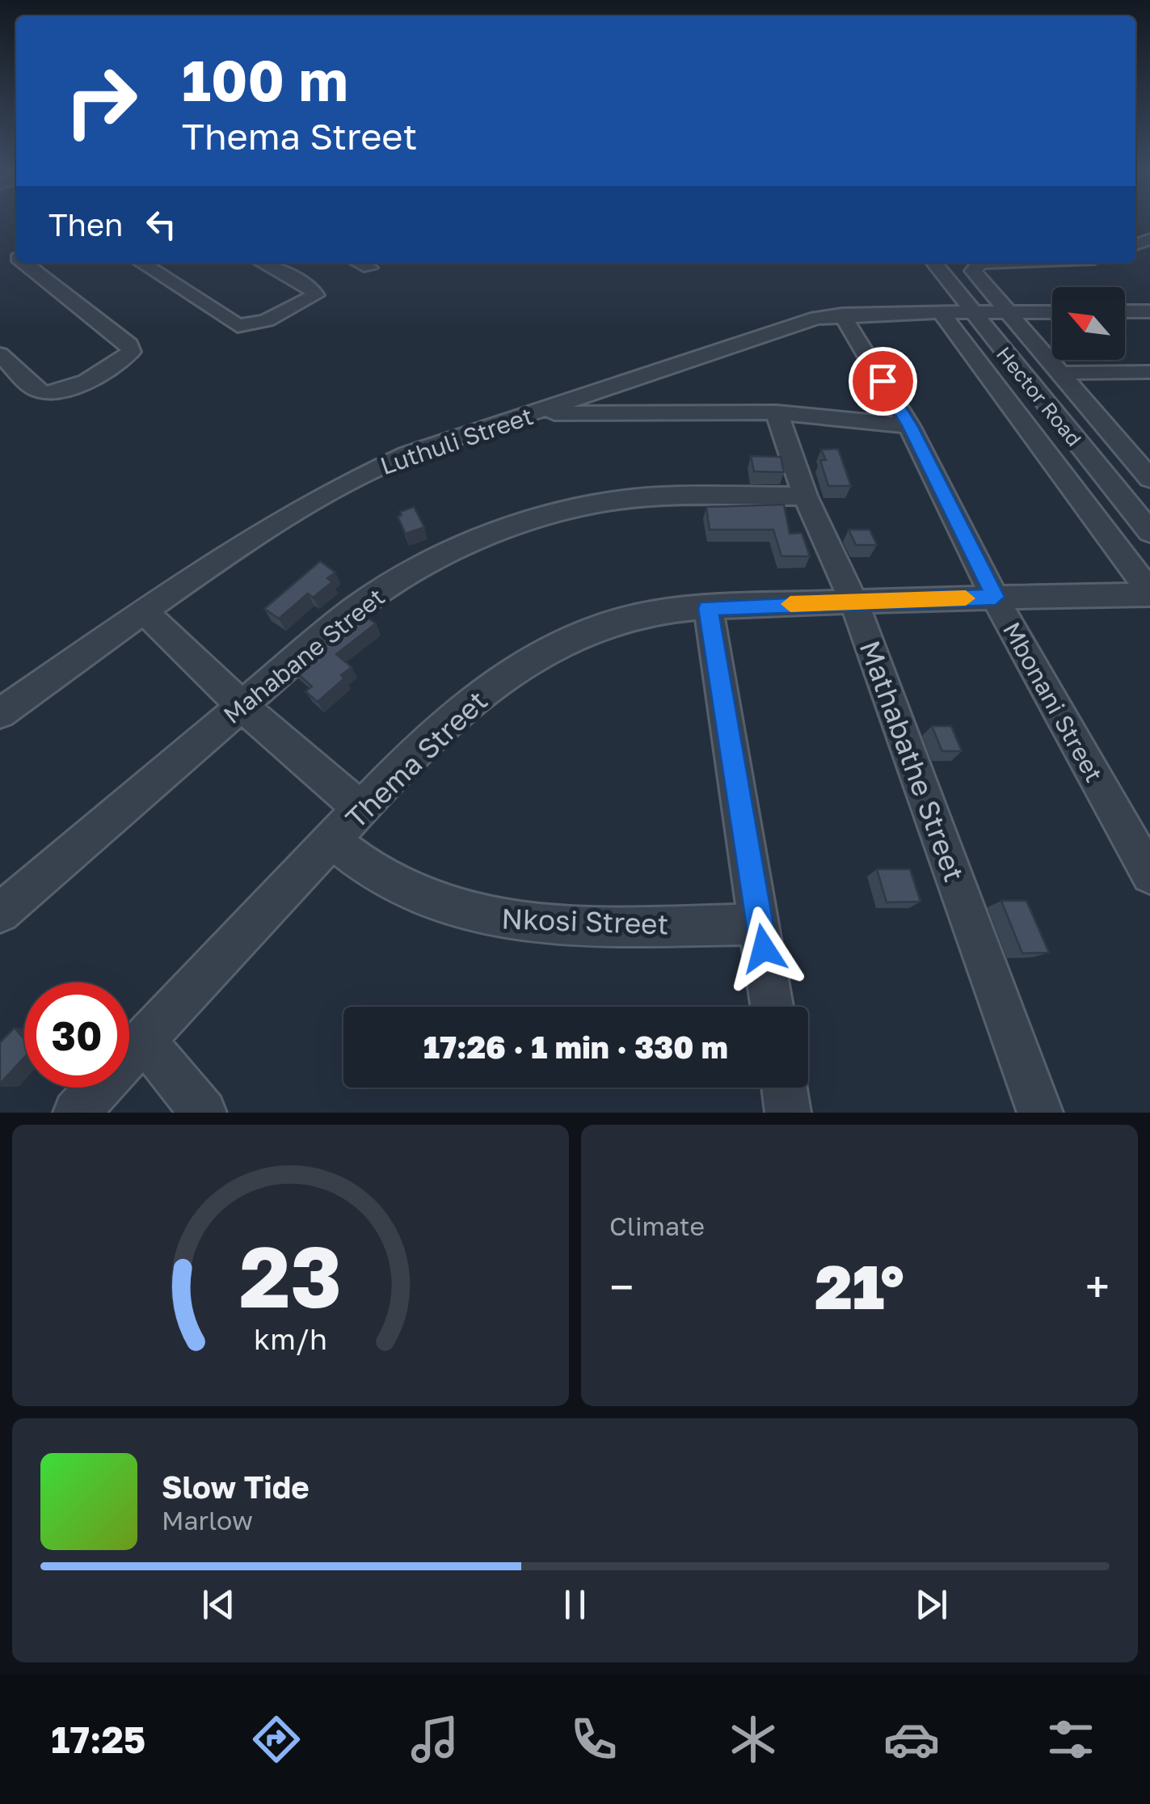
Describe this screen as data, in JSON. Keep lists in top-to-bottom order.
{
  "streets": {
    "street": [
      "Hector Road",
      "Luthuli Street",
      "Mahabane Street",
      "Mbonani Street",
      "Thema Street",
      "Mathabathe Street",
      "Nkosi Street"
    ]
  },
  "crossings": [
    ["Hector Road", "Luthuli Street"],
    ["Hector Road", "Thema Street"],
    ["Luthuli Street", "Mbonani Street"],
    ["Mahabane Street", "Mathabathe Street"],
    ["Mbonani Street", "Thema Street"],
    ["Thema Street", "Mathabathe Street"],
    ["Thema Street", "Nkosi Street"]
  ],
  "north": "top left",
  "page": {
    "turn": ["100 m", "Thema Street"],
    "then": "Then",
    "limit": "30",
    "trip": "17:26 · 1 min · 330 m",
    "tile": "Climate",
    "heat": ["−", "21°", "+"],
    "song": ["Slow Tide", "Marlow"],
    "tabs": "17:25",
    "gauge": ["23", "km/h"]
  }
}
